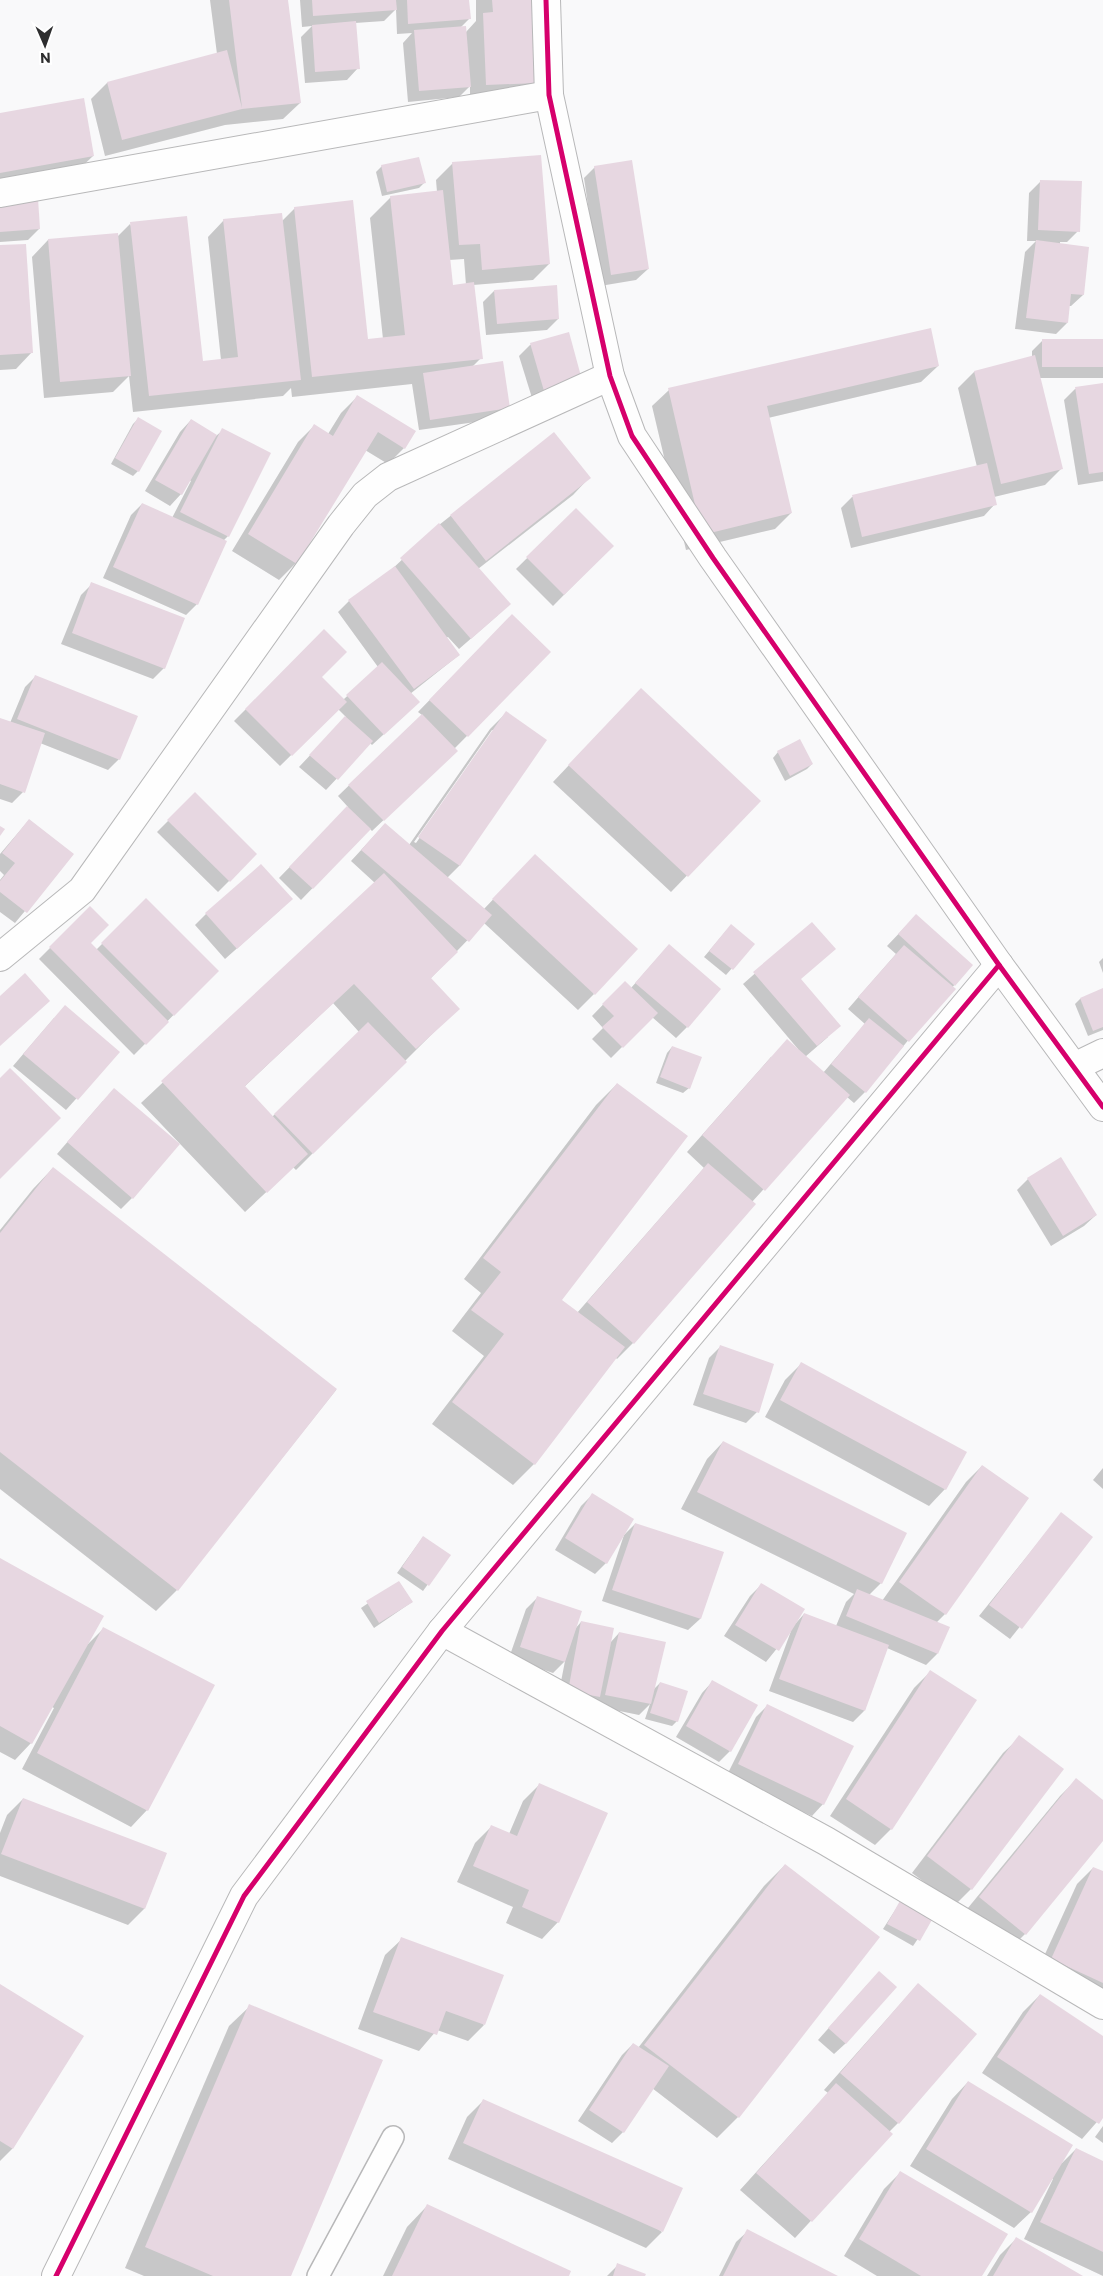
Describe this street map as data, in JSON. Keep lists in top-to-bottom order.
{
  "north": "bottom"
}
